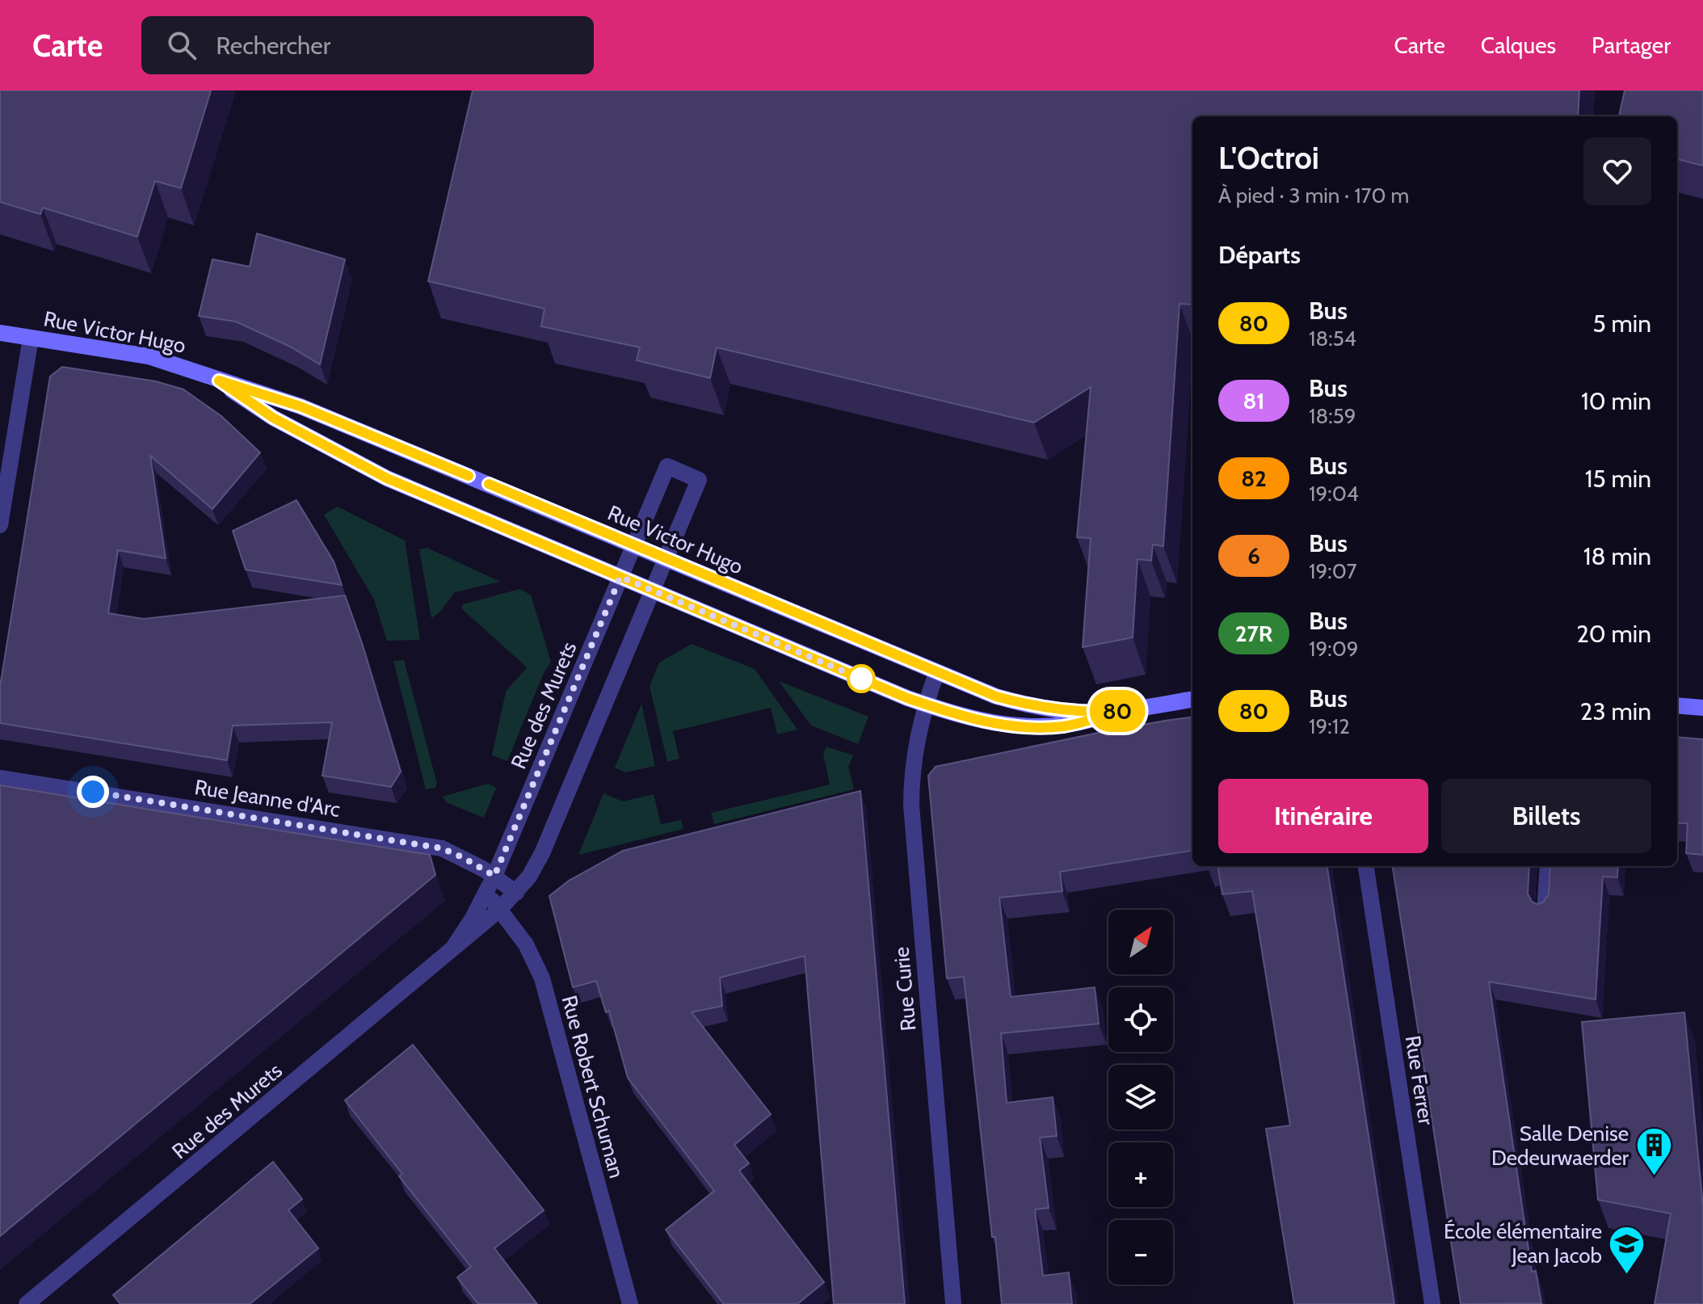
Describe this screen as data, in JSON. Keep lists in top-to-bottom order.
{
  "streets": {
    "main road": ["Rue Victor Hugo"],
    "street": [
      "Rue des Murets",
      "Rue Jeanne d'Arc",
      "Rue Curie",
      "Rue Ferrer",
      "Rue Robert Schuman"
    ]
  },
  "crossings": [
    ["Rue Victor Hugo", "Rue des Murets"],
    ["Rue Victor Hugo", "Rue Curie"],
    ["Rue des Murets", "Rue Jeanne d'Arc"],
    ["Rue des Murets", "Rue Robert Schuman"]
  ],
  "places": {
    "building": ["Salle Denise Dedeurwaerder"],
    "school or university": ["École élémentaire Jean Jacob"]
  },
  "lines": ["bus line 80"],
  "north": "top right",
  "page": {
    "header": "Carte",
    "search": "Rechercher",
    "nav": ["Carte", "Calques", "Partager"],
    "on_map": "80",
    "heading": [
      ["L'Octroi", "À pied · 3 min · 170 m"],
      "Départs"
    ],
    "list": [
      {
        "mark": "80",
        "name": "Bus",
        "note": "18:54",
        "value": "5 min"
      },
      {
        "mark": "81",
        "name": "Bus",
        "note": "18:59",
        "value": "10 min"
      },
      {
        "mark": "82",
        "name": "Bus",
        "note": "19:04",
        "value": "15 min"
      },
      {
        "mark": "6",
        "name": "Bus",
        "note": "19:07",
        "value": "18 min"
      },
      {
        "mark": "27R",
        "name": "Bus",
        "note": "19:09",
        "value": "20 min"
      },
      {
        "mark": "80",
        "name": "Bus",
        "note": "19:12",
        "value": "23 min"
      }
    ],
    "buttons": ["Itinéraire", "Billets"],
    "map_buttons": ["+", "−"]
  }
}
